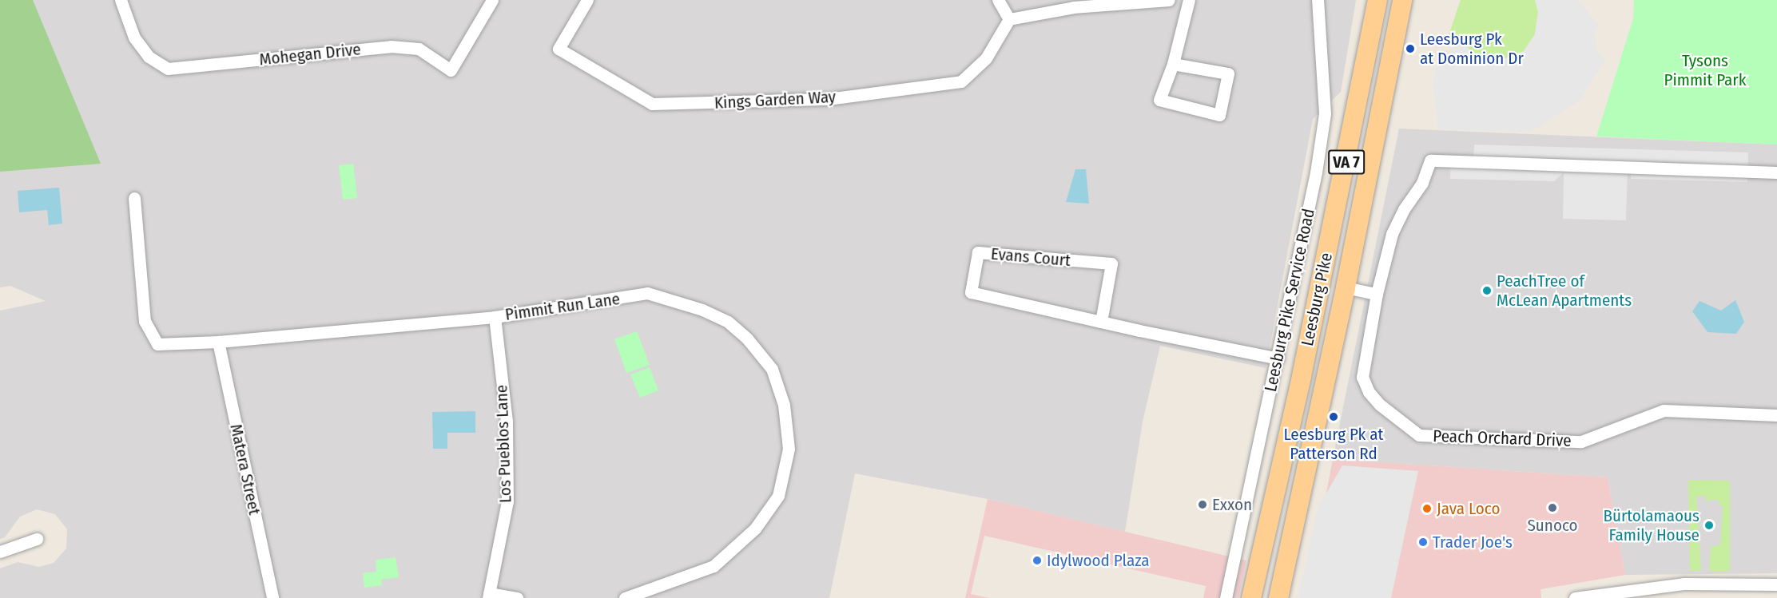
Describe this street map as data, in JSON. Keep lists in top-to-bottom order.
{
  "streets": {
    "main road": ["VA 7", "Leesburg Pike"],
    "street": [
      "Mohegan Drive",
      "Kings Garden Way",
      "Evans Court",
      "Leesburg Pike Service Road",
      "Pimmit Run Lane",
      "Peach Orchard Drive",
      "Los Pueblos Lane",
      "Matera Street"
    ]
  },
  "crossings": [
    ["Evans Court", "Leesburg Pike Service Road"],
    ["Pimmit Run Lane", "Los Pueblos Lane"],
    ["Pimmit Run Lane", "Matera Street"]
  ],
  "parks": ["Tysons Pimmit Park"],
  "places": [
    "Leesburg Pk at Dominion Dr",
    "PeachTree of McLean Apartments",
    "Leesburg Pk at Patterson Rd",
    "Exxon",
    "Sunoco",
    "Java Loco",
    "Bürtolamaous Family House",
    "Trader Joe's",
    "Idylwood Plaza"
  ]
}
